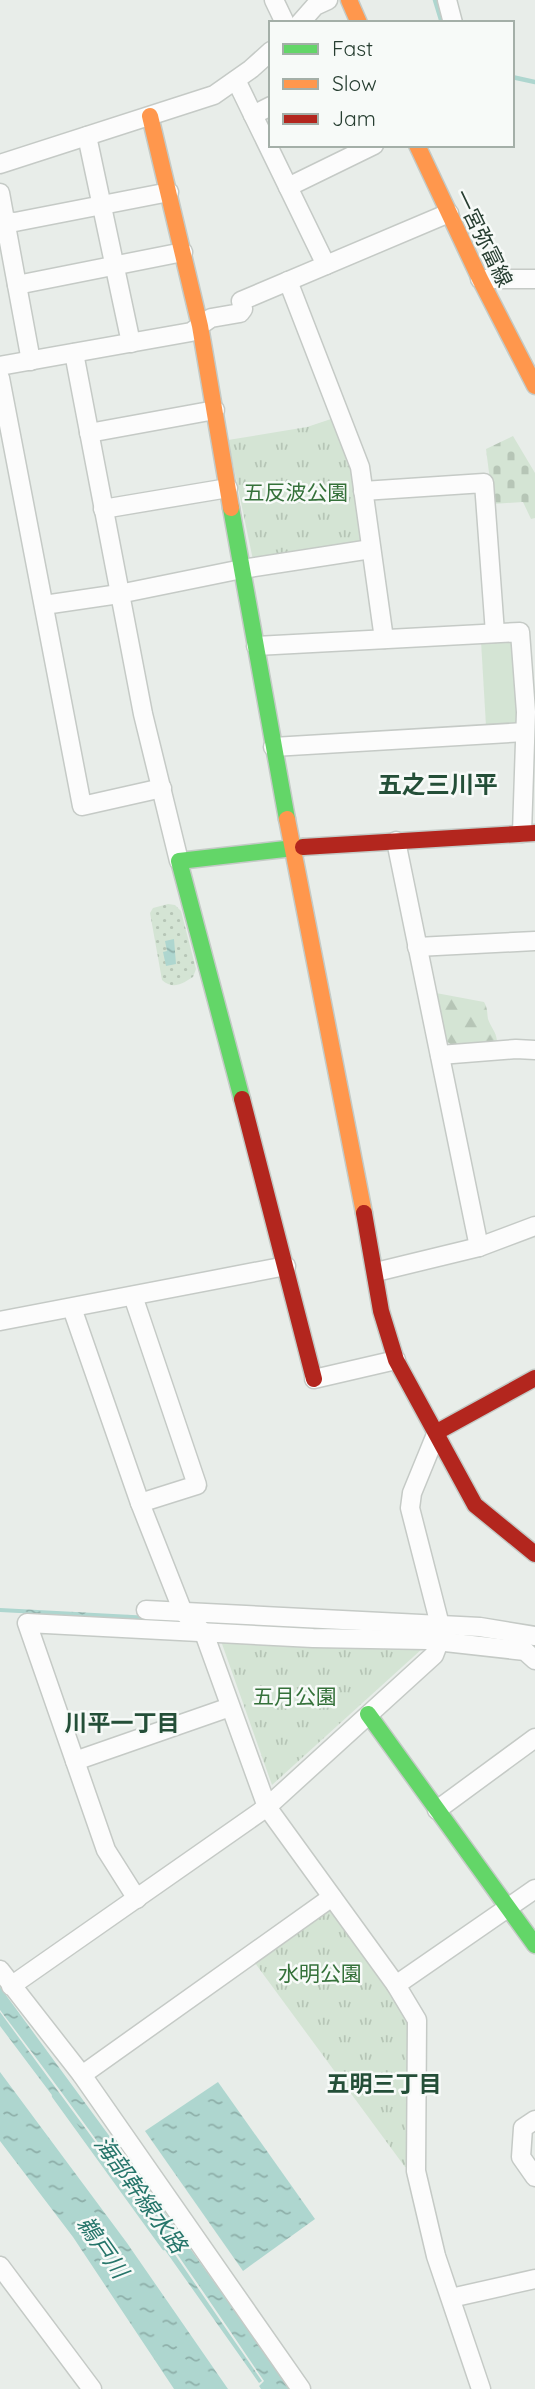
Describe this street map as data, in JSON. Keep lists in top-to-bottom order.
{
  "streets": {
    "street": ["一宮弥富線"]
  },
  "districts": ["五之三川平", "川平一丁目", "五明三丁目"],
  "water": ["海部幹線水路", "鵜戸川"],
  "parks": ["五反波公園", "五月公園", "水明公園"],
  "legend": ["Fast", "Slow", "Jam"]
}
